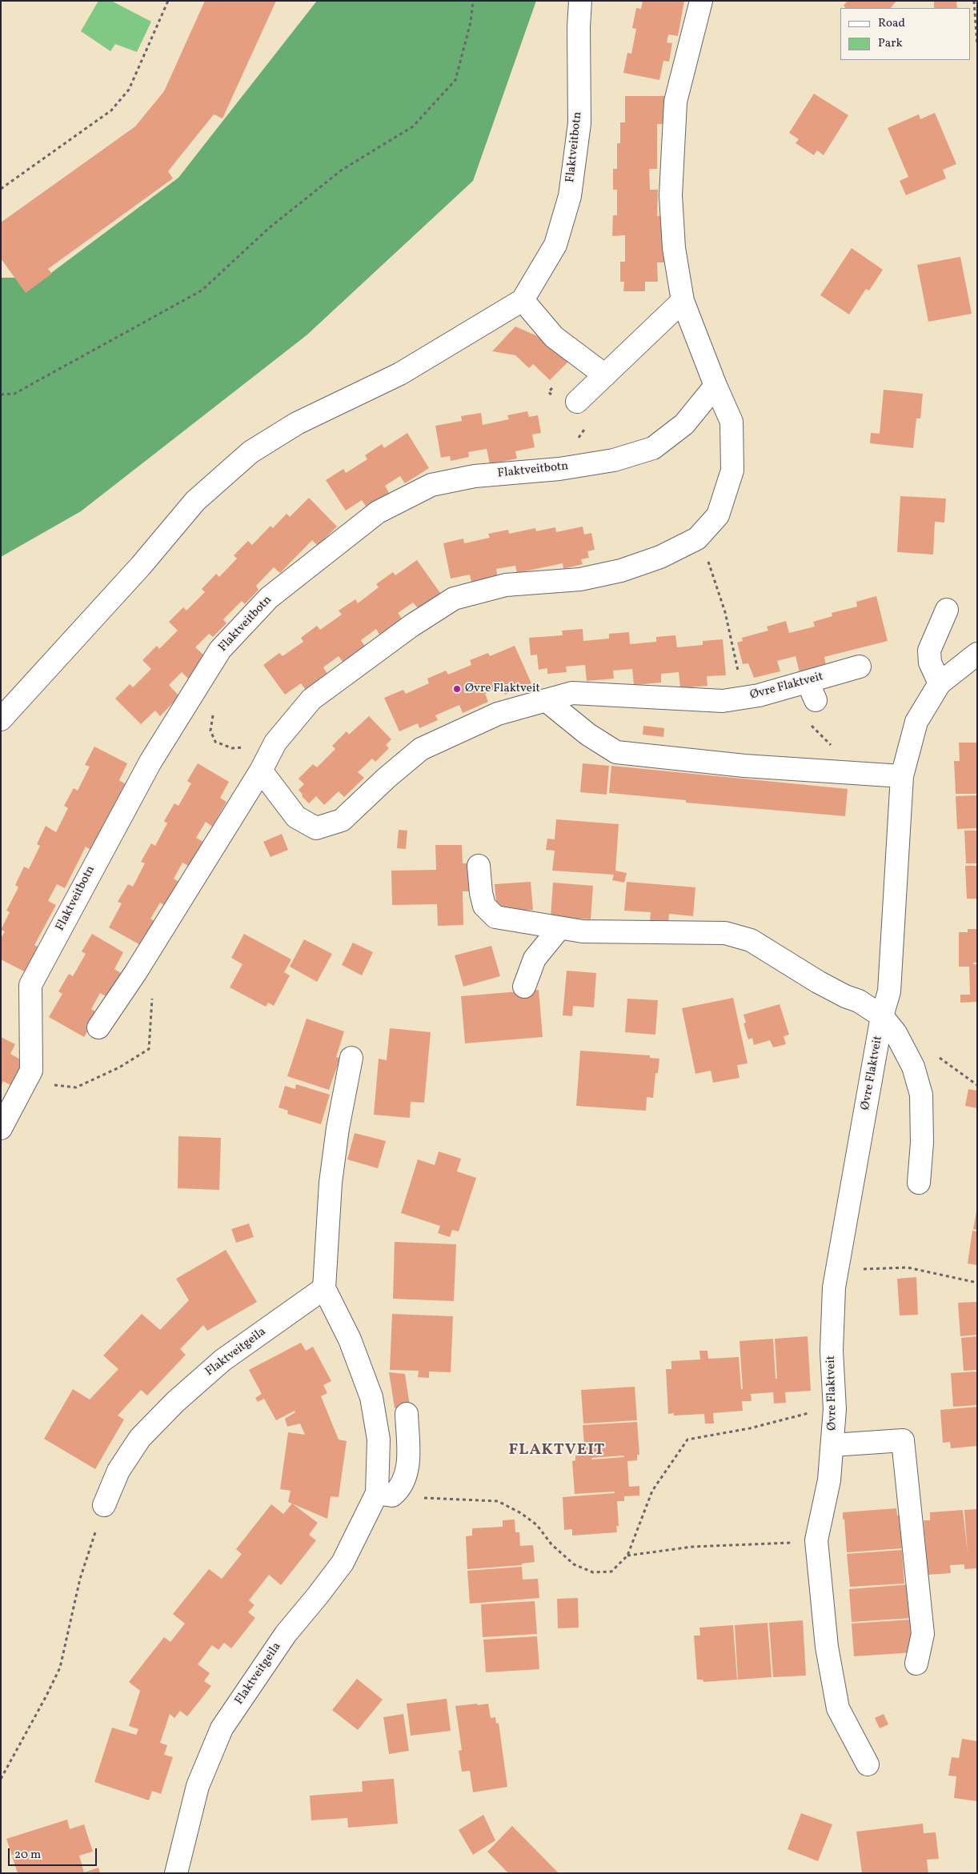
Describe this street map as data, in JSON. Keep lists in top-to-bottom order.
{
  "streets": {
    "street": ["Flaktveitbotn", "Øvre Flaktveit", "Flaktveitgeila"]
  },
  "districts": ["FLAKTVEIT"],
  "places": ["Øvre Flaktveit"],
  "legend": ["Road", "Park"],
  "scale_bar": "20 m"
}
